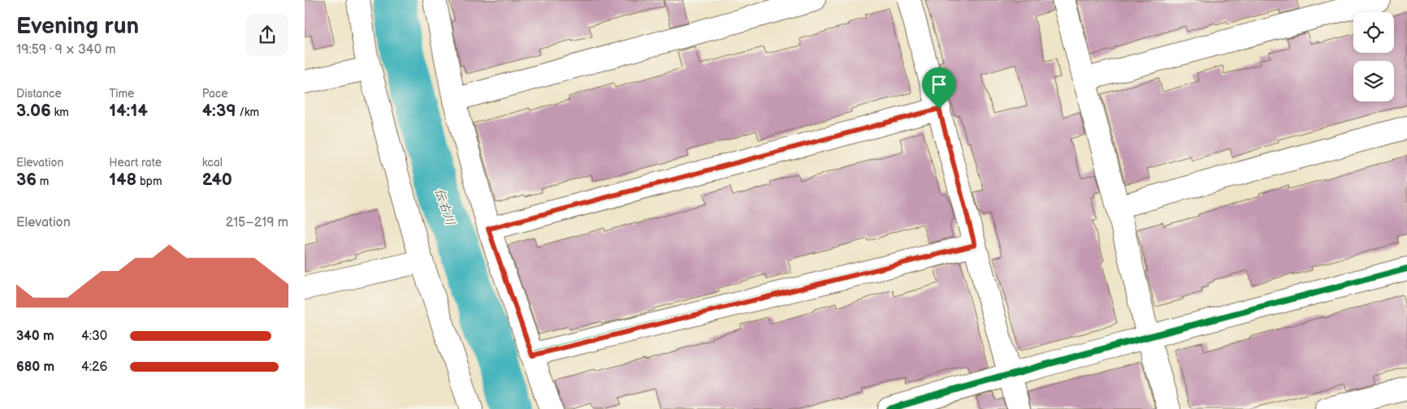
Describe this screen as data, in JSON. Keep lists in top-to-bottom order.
{
  "water": ["伝右川"],
  "page": {
    "heading": ["Evening run", "19:59 · 9 × 340 m"],
    "stats": [
      ["Distance", "3.06 km"],
      ["Time", "14:14"],
      ["Pace", "4:39 /km"],
      ["Elevation", "36 m"],
      ["Heart rate", "148 bpm"],
      ["kcal", "240"]
    ],
    "chart": ["Elevation", "215–219 m"],
    "list": [
      {
        "name": "340 m",
        "note": "4:30"
      },
      {
        "name": "680 m",
        "note": "4:26"
      }
    ]
  }
}
